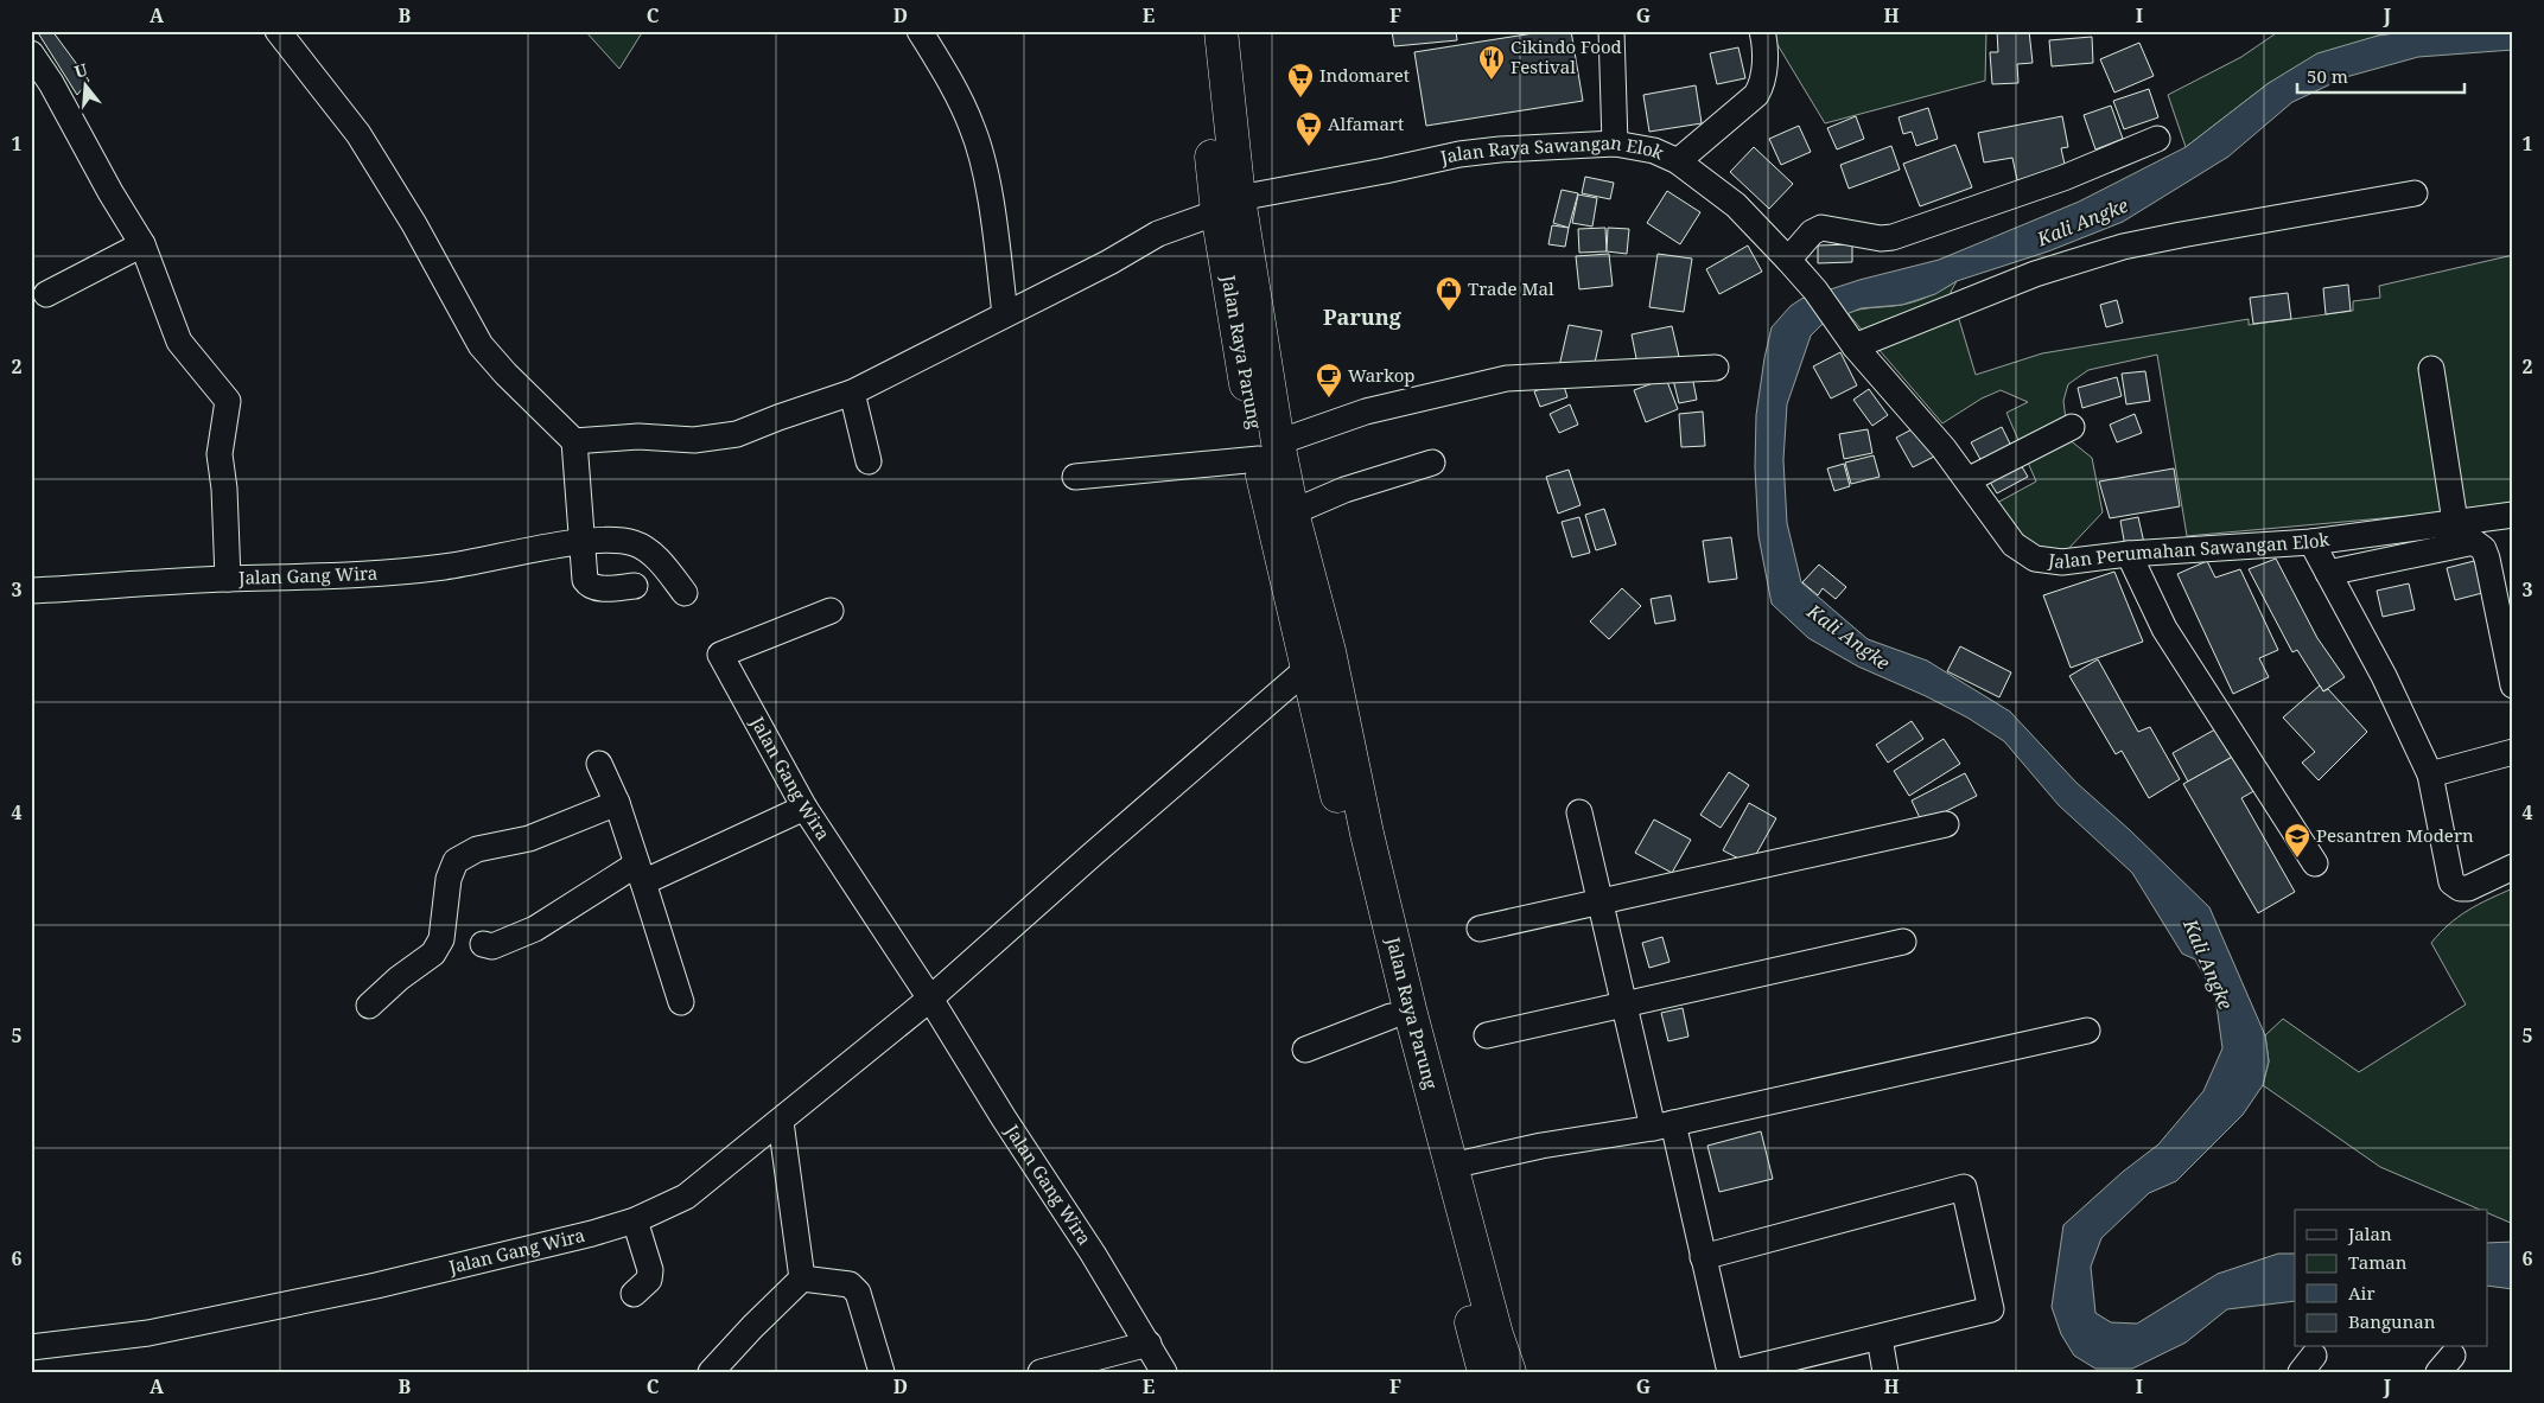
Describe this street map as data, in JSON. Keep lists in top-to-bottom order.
{
  "streets": {
    "highway": ["Jalan Raya Parung"],
    "street": ["Jalan Raya Sawangan Elok", "Jalan Perumahan Sawangan Elok", "Jalan Gang Wira"]
  },
  "crossings": [
    ["Jalan Raya Sawangan Elok", "Jalan Raya Parung"],
    ["Jalan Raya Sawangan Elok", "Jalan Perumahan Sawangan Elok"],
    ["Jalan Raya Parung", "Jalan Gang Wira"]
  ],
  "districts": ["Parung"],
  "water": ["Kali Angke"],
  "places": {
    "restaurant": ["Cikindo Food Festival"],
    "supermarket": ["Indomaret", "Alfamart"],
    "shop": ["Trade Mal"],
    "cafe": ["Warkop"],
    "school or university": ["Pesantren Modern"]
  },
  "legend": [
    "Jalan",
    "Taman",
    "Air",
    "Bangunan"
  ],
  "scale_bar": "50 m",
  "north": "top",
  "grid": {
    "columns": [
      "A",
      "B",
      "C",
      "D",
      "E",
      "F",
      "G",
      "H",
      "I",
      "J"
    ],
    "rows": [
      "1",
      "2",
      "3",
      "4",
      "5",
      "6"
    ]
  }
}
